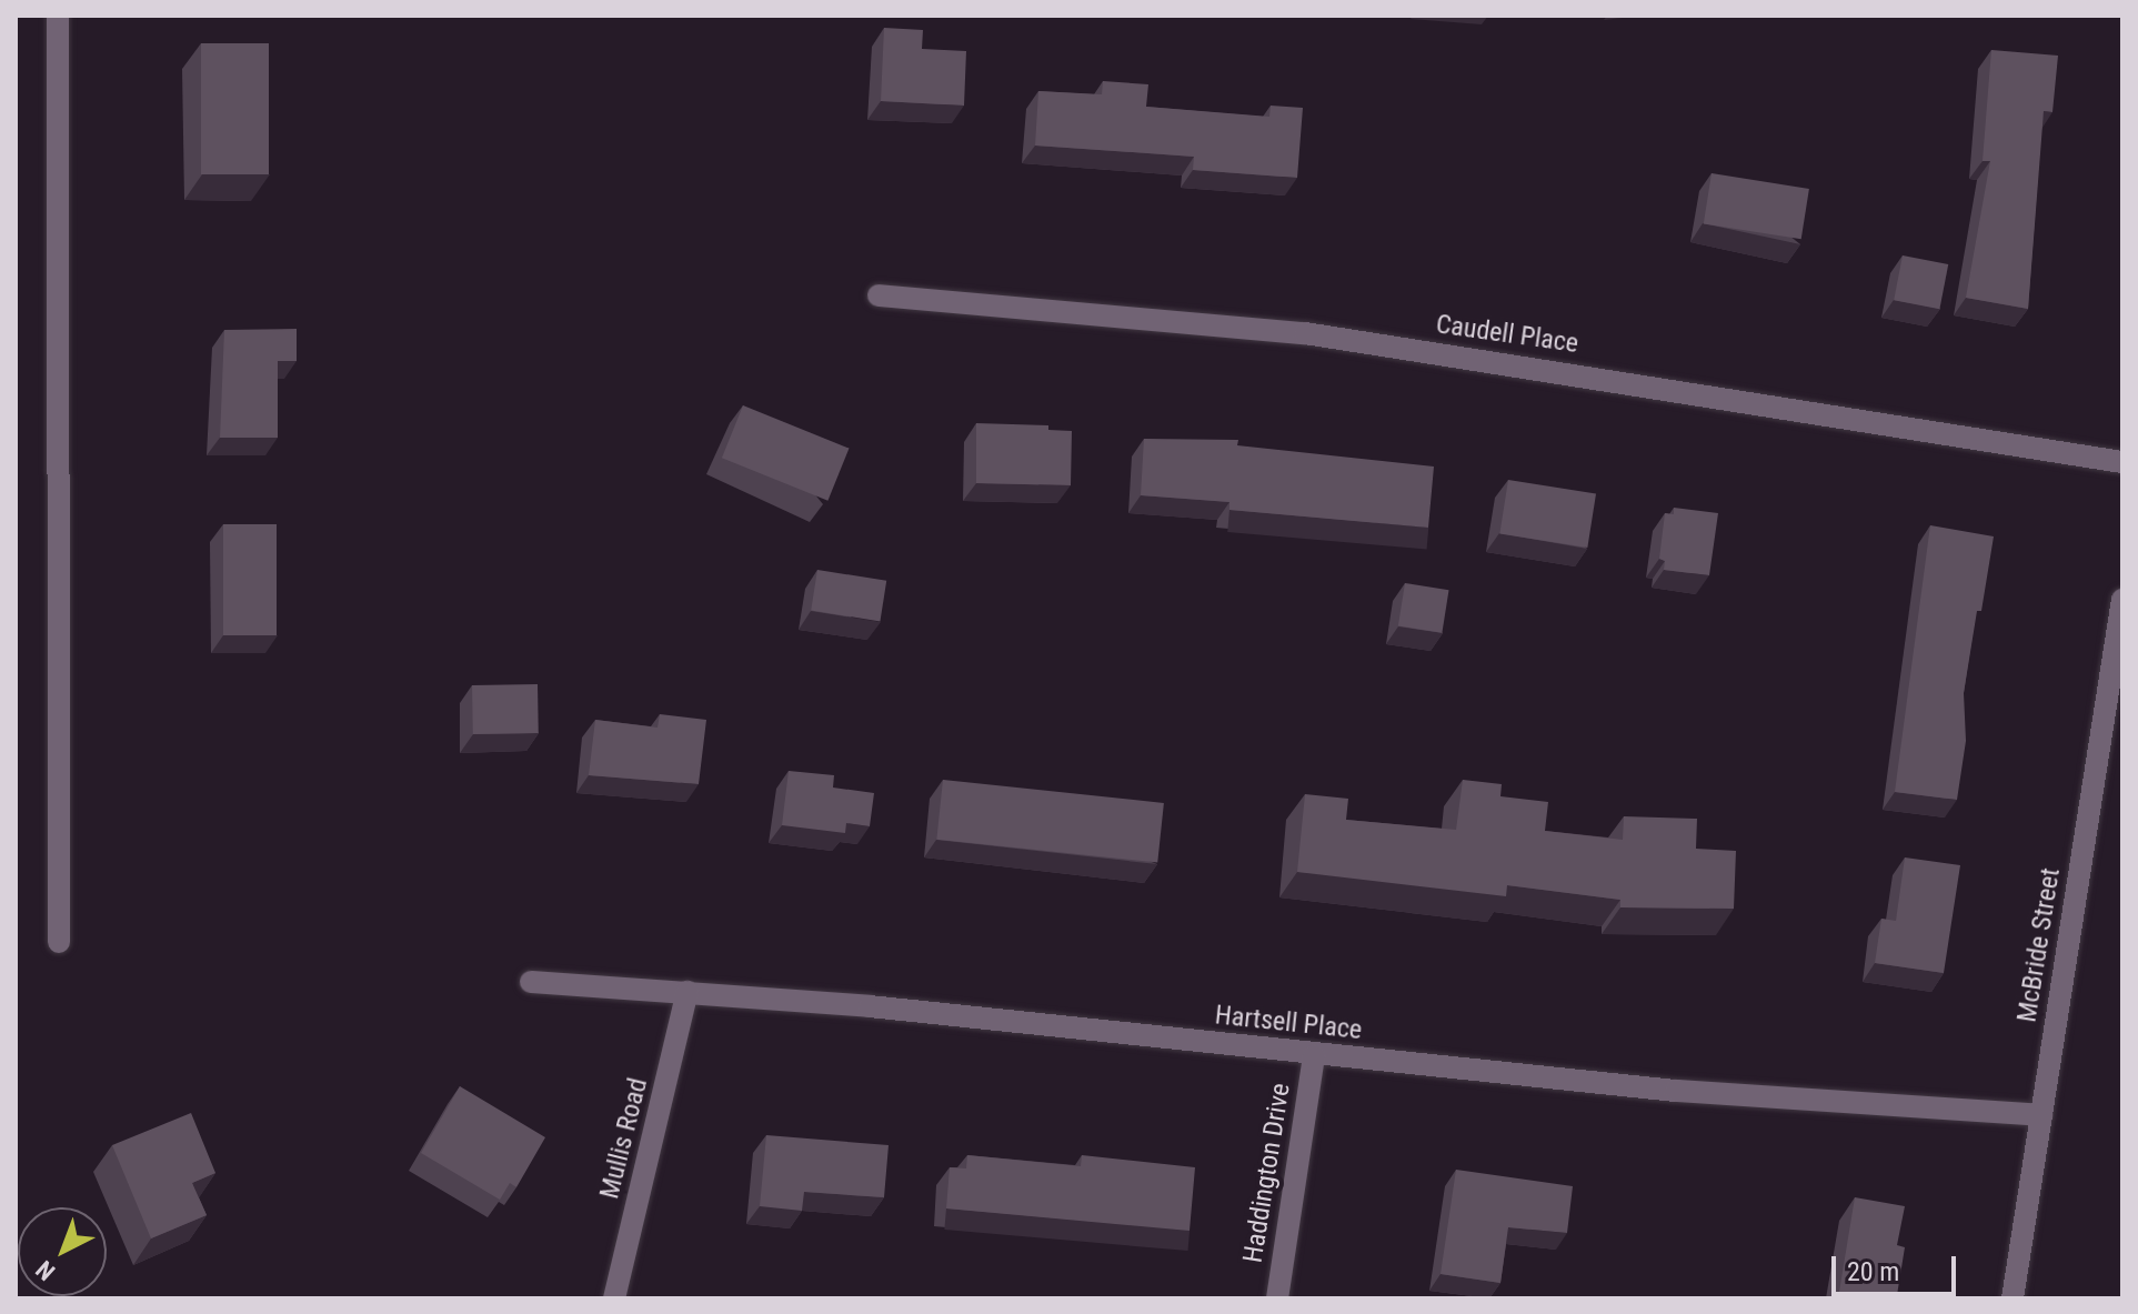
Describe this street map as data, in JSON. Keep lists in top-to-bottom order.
{
  "streets": {
    "street": [
      "Caudell Place",
      "McBride Street",
      "Hartsell Place",
      "Mullis Road",
      "Haddington Drive"
    ]
  },
  "crossings": [
    ["McBride Street", "Hartsell Place"],
    ["Hartsell Place", "Mullis Road"],
    ["Hartsell Place", "Haddington Drive"]
  ],
  "scale_bar": "20 m",
  "north": "bottom left"
}
